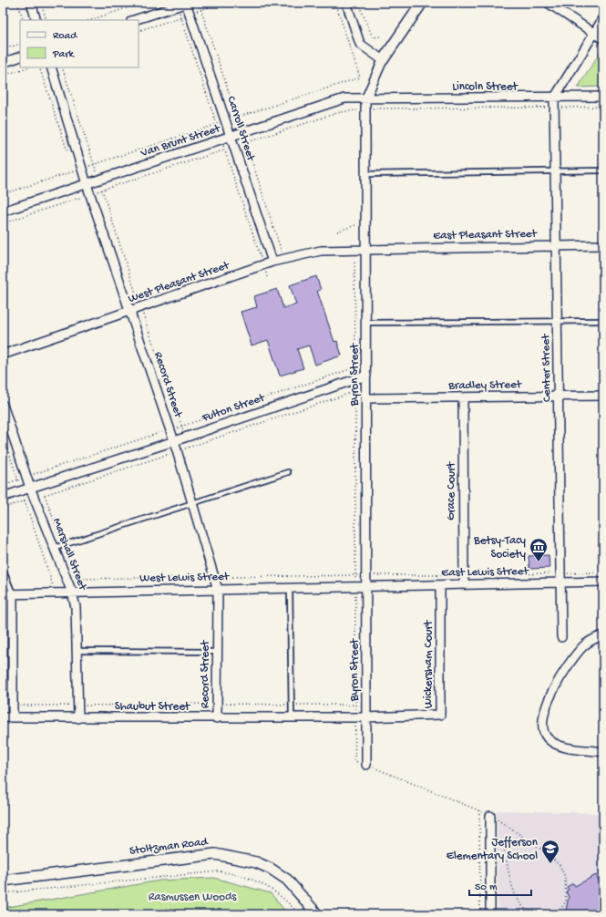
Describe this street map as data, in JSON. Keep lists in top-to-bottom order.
{
  "streets": {
    "street": [
      "Lincoln Street",
      "Carroll Street",
      "Van Brunt Street",
      "East Pleasant Street",
      "West Pleasant Street",
      "Center Street",
      "Byron Street",
      "Record Street",
      "Bradley Street",
      "Fulton Street",
      "Grace Court",
      "Marshall Street",
      "East Lewis Street",
      "West Lewis Street",
      "Wickersham Court",
      "Shaubut Street",
      "Stoltzman Road"
    ]
  },
  "crossings": [
    ["Lincoln Street", "Van Brunt Street"],
    ["Lincoln Street", "Center Street"],
    ["Lincoln Street", "Byron Street"],
    ["Carroll Street", "Van Brunt Street"],
    ["Carroll Street", "West Pleasant Street"],
    ["Van Brunt Street", "Byron Street"],
    ["Van Brunt Street", "Record Street"],
    ["East Pleasant Street", "West Pleasant Street"],
    ["East Pleasant Street", "Center Street"],
    ["East Pleasant Street", "Byron Street"],
    ["West Pleasant Street", "Byron Street"],
    ["West Pleasant Street", "Record Street"],
    ["Center Street", "Bradley Street"],
    ["Center Street", "East Lewis Street"],
    ["Byron Street", "Bradley Street"],
    ["Byron Street", "Fulton Street"],
    ["Byron Street", "East Lewis Street"],
    ["Byron Street", "West Lewis Street"],
    ["Byron Street", "Wickersham Court"],
    ["Byron Street", "Shaubut Street"],
    ["Record Street", "Fulton Street"],
    ["Record Street", "West Lewis Street"],
    ["Record Street", "Shaubut Street"],
    ["Bradley Street", "Grace Court"],
    ["Fulton Street", "Marshall Street"],
    ["Grace Court", "East Lewis Street"],
    ["Marshall Street", "West Lewis Street"],
    ["Marshall Street", "Shaubut Street"],
    ["East Lewis Street", "West Lewis Street"],
    ["East Lewis Street", "Wickersham Court"],
    ["Wickersham Court", "Shaubut Street"]
  ],
  "parks": ["Rasmussen Woods"],
  "places": {
    "museum": ["Betsy-Tacy Society"],
    "school or university": ["Jefferson Elementary School"]
  },
  "legend": ["Road", "Park"],
  "scale_bar": "50 m"
}
